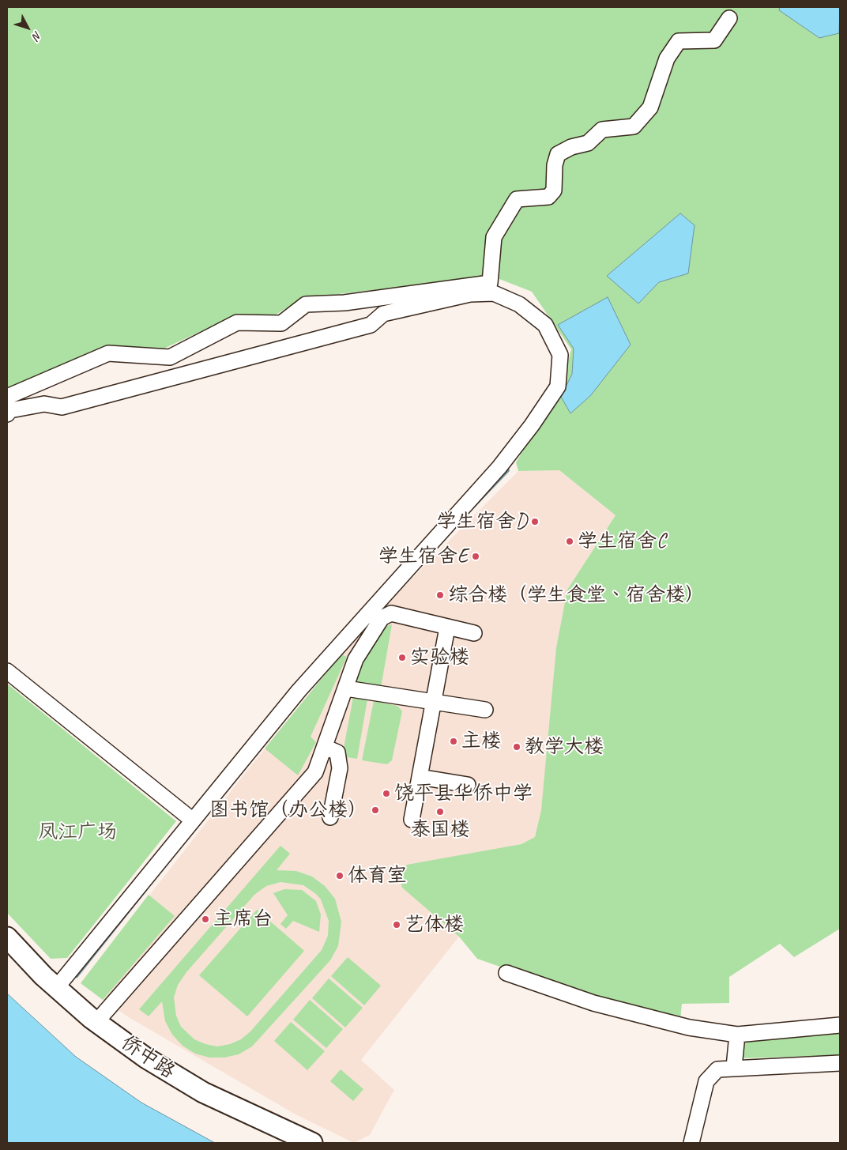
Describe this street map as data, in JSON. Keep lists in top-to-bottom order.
{
  "streets": {
    "main road": ["侨中路"]
  },
  "parks": ["凤江广场"],
  "places": [
    "学生宿舍D",
    "学生宿舍C",
    "学生宿舍E",
    "综合楼（学生食堂、宿舍楼）",
    "实验楼",
    "主楼",
    "教学大楼",
    "饶平县华侨中学",
    "图书馆（办公楼）",
    "泰国楼",
    "体育室",
    "主席台",
    "艺体楼"
  ],
  "north": "bottom right"
}
